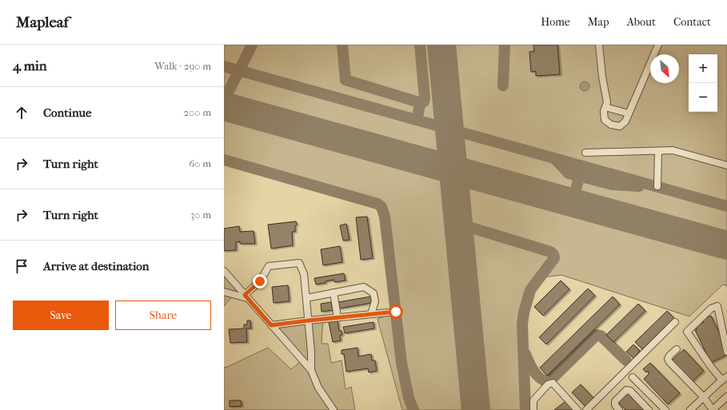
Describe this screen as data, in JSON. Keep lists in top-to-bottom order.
{
  "north": "bottom right",
  "page": {
    "header": "Mapleaf",
    "nav": [
      "Home",
      "Map",
      "About",
      "Contact"
    ],
    "heading": ["4 min", "Walk · 290 m"],
    "map_buttons": ["+", "−"],
    "list": [
      ["Continue", "200 m"],
      ["Turn right", "60 m"],
      ["Turn right", "30 m"],
      "Arrive at destination"
    ],
    "buttons": ["Save", "Share"]
  }
}
